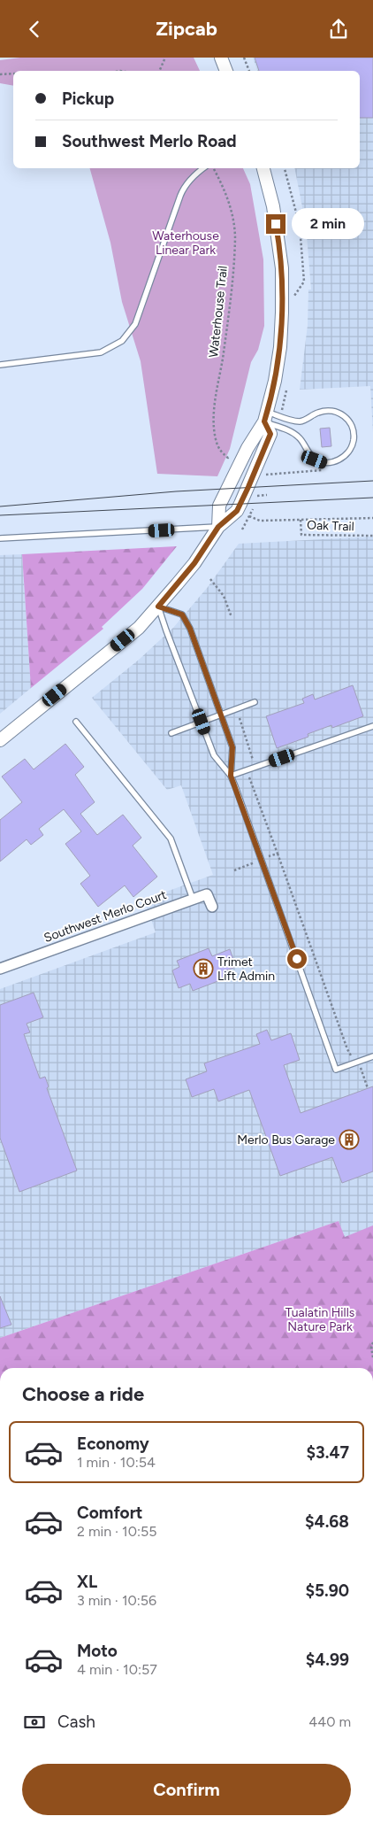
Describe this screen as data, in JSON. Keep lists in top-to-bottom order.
{
  "streets": {
    "street": ["Southwest Merlo Court"],
    "path": ["Waterhouse Trail", "Oak Trail"]
  },
  "parks": ["Waterhouse Linear Park", "Tualatin Hills Nature Park"],
  "places": {
    "building": ["Trimet Lift Admin", "Merlo Bus Garage"]
  },
  "page": {
    "header": "Zipcab",
    "banner": ["Pickup", "Southwest Merlo Road"],
    "bubble": "2 min",
    "heading": "Choose a ride",
    "list": [
      {
        "name": "Economy",
        "note": "1 min · 10:54",
        "value": "$3.47"
      },
      {
        "name": "Comfort",
        "note": "2 min · 10:55",
        "value": "$4.68"
      },
      {
        "name": "XL",
        "note": "3 min · 10:56",
        "value": "$5.90"
      },
      {
        "name": "Moto",
        "note": "4 min · 10:57",
        "value": "$4.99"
      }
    ],
    "pay": ["Cash", "440 m"],
    "buttons": "Confirm"
  }
}
